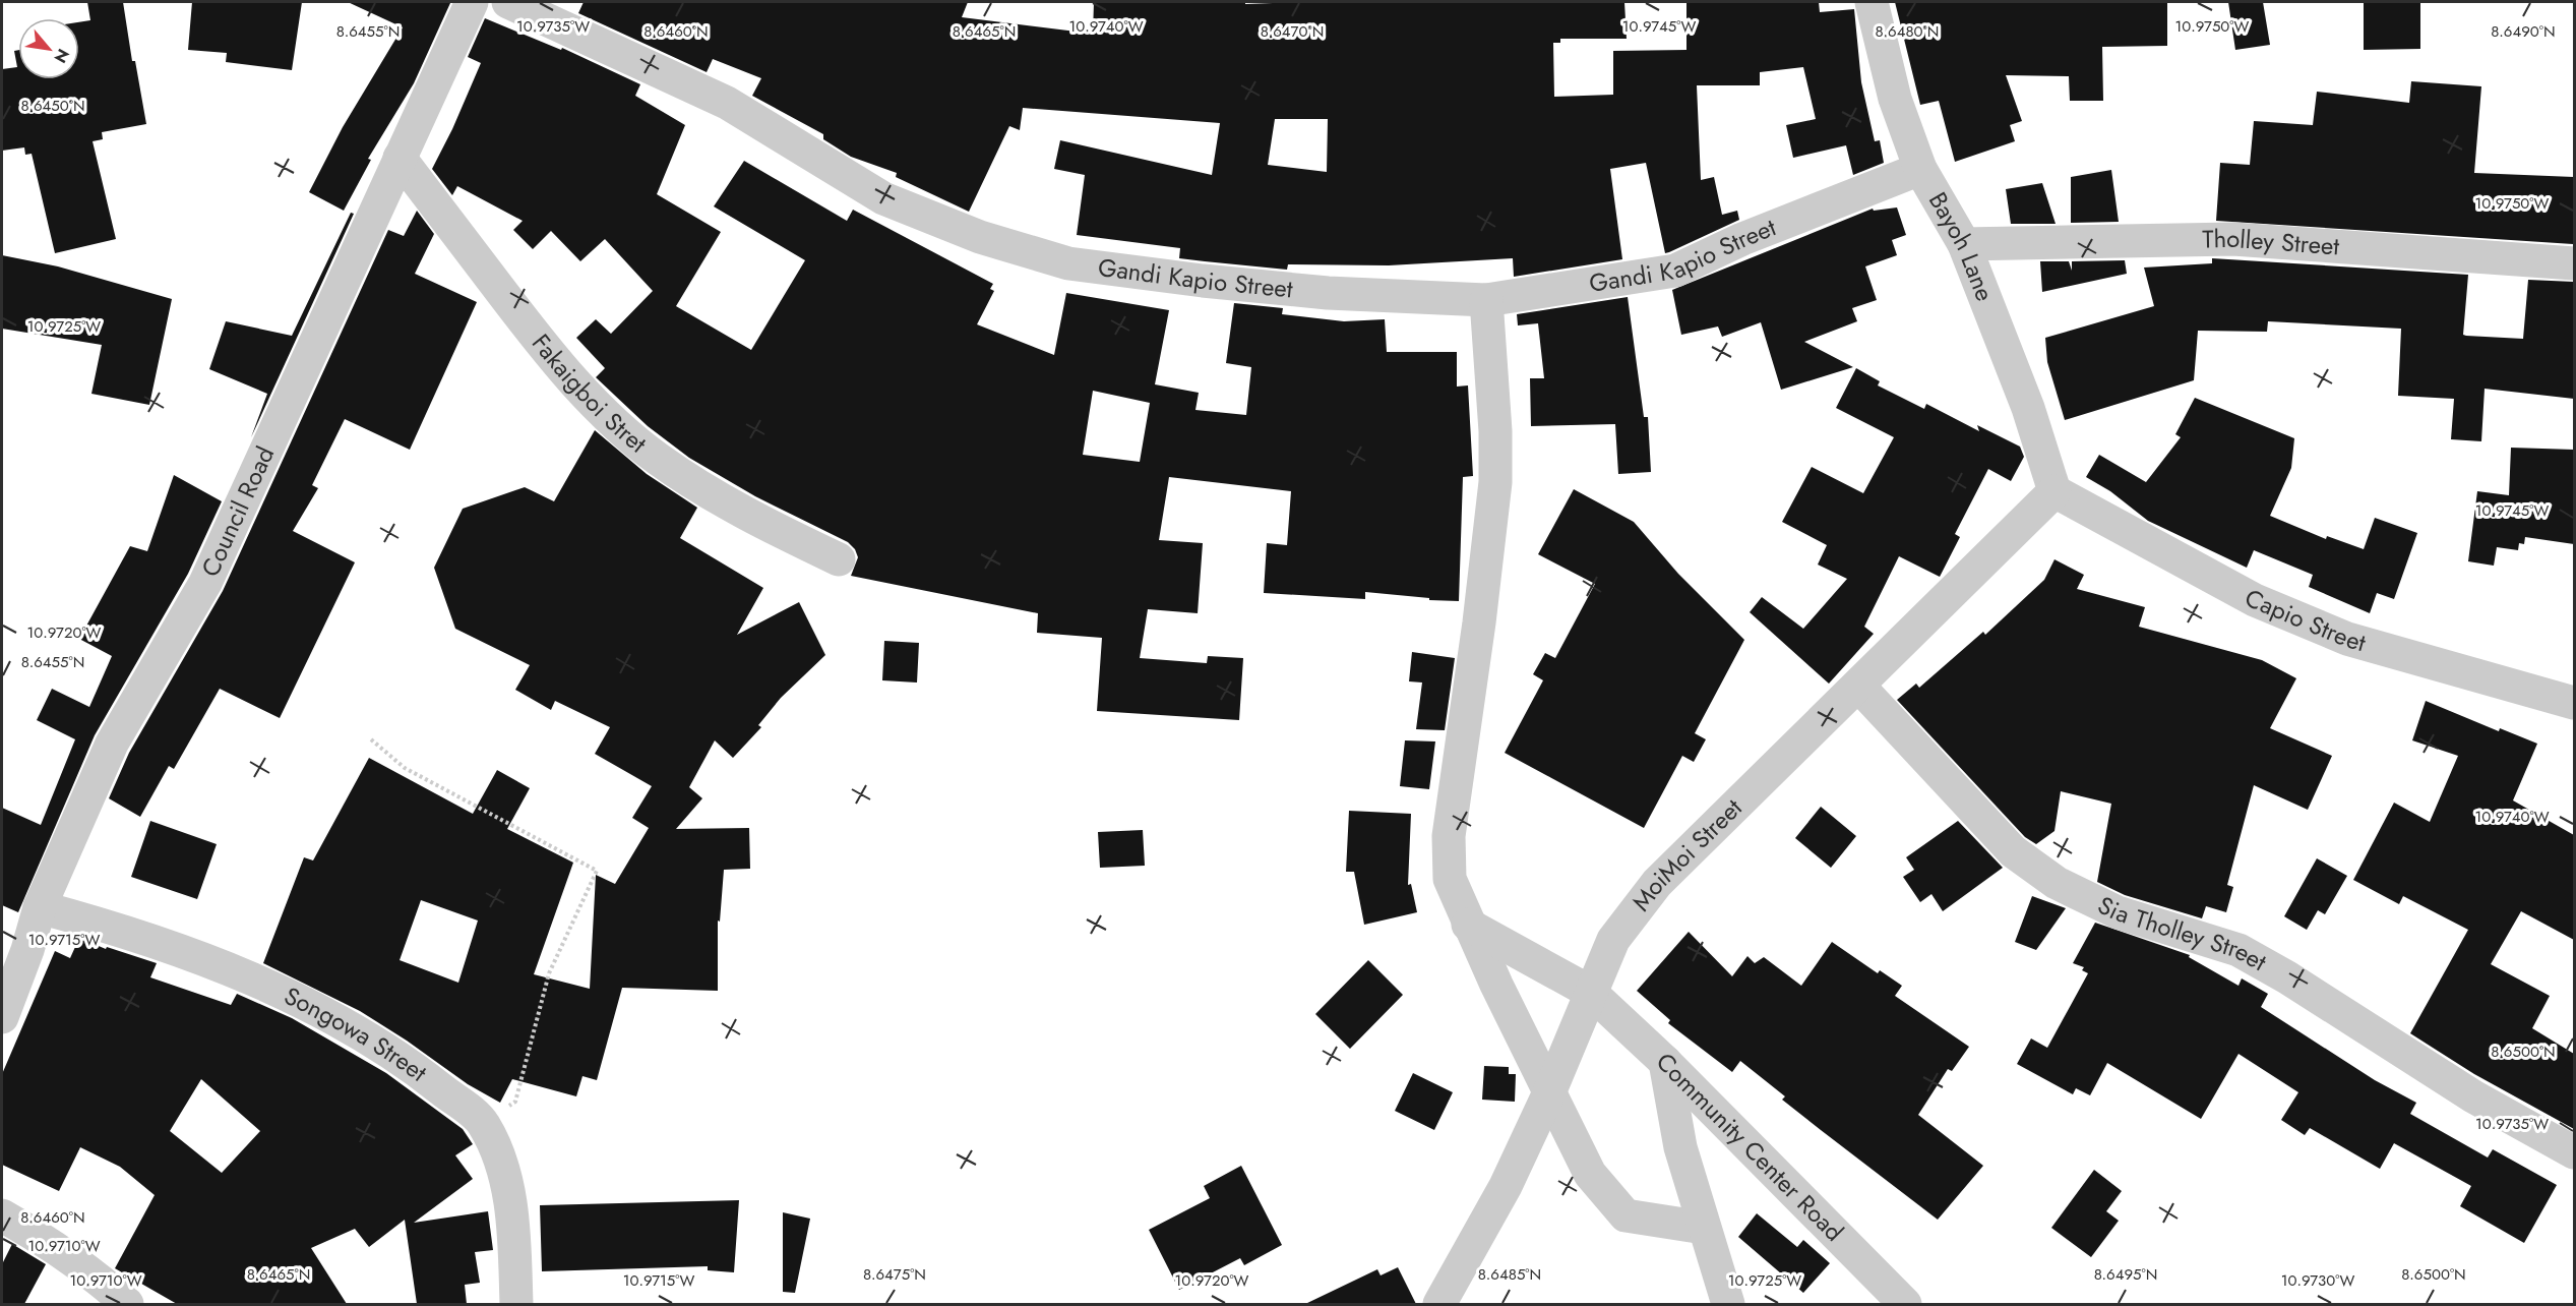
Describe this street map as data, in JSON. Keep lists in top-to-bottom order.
{
  "streets": {
    "street": [
      "Tholley Street",
      "Bayoh Lane",
      "Gandi Kapio Street",
      "Fakaigboi Stret",
      "Council Road",
      "Capio Street",
      "MoiMoi Street",
      "Sia Tholley Street",
      "Songowa Street",
      "Community Center Road"
    ]
  },
  "crossings": [
    ["Tholley Street", "Bayoh Lane"],
    ["Bayoh Lane", "Gandi Kapio Street"],
    ["Bayoh Lane", "Capio Street"],
    ["Bayoh Lane", "MoiMoi Street"],
    ["Fakaigboi Stret", "Council Road"],
    ["Council Road", "Songowa Street"],
    ["Capio Street", "MoiMoi Street"],
    ["MoiMoi Street", "Sia Tholley Street"],
    ["MoiMoi Street", "Community Center Road"]
  ],
  "north": "bottom right",
  "coordinates": [
    "10.9735°W",
    "10.9740°W",
    "10.9745°W",
    "10.9750°W",
    "8.6455°N",
    "8.6460°N",
    "8.6465°N",
    "8.6470°N",
    "8.6480°N",
    "8.6490°N",
    "8.6450°N",
    "10.9725°W",
    "10.9720°W",
    "10.9715°W",
    "8.6500°N",
    "10.9710°W",
    "8.6475°N",
    "8.6485°N",
    "8.6495°N",
    "10.9730°W"
  ]
}
